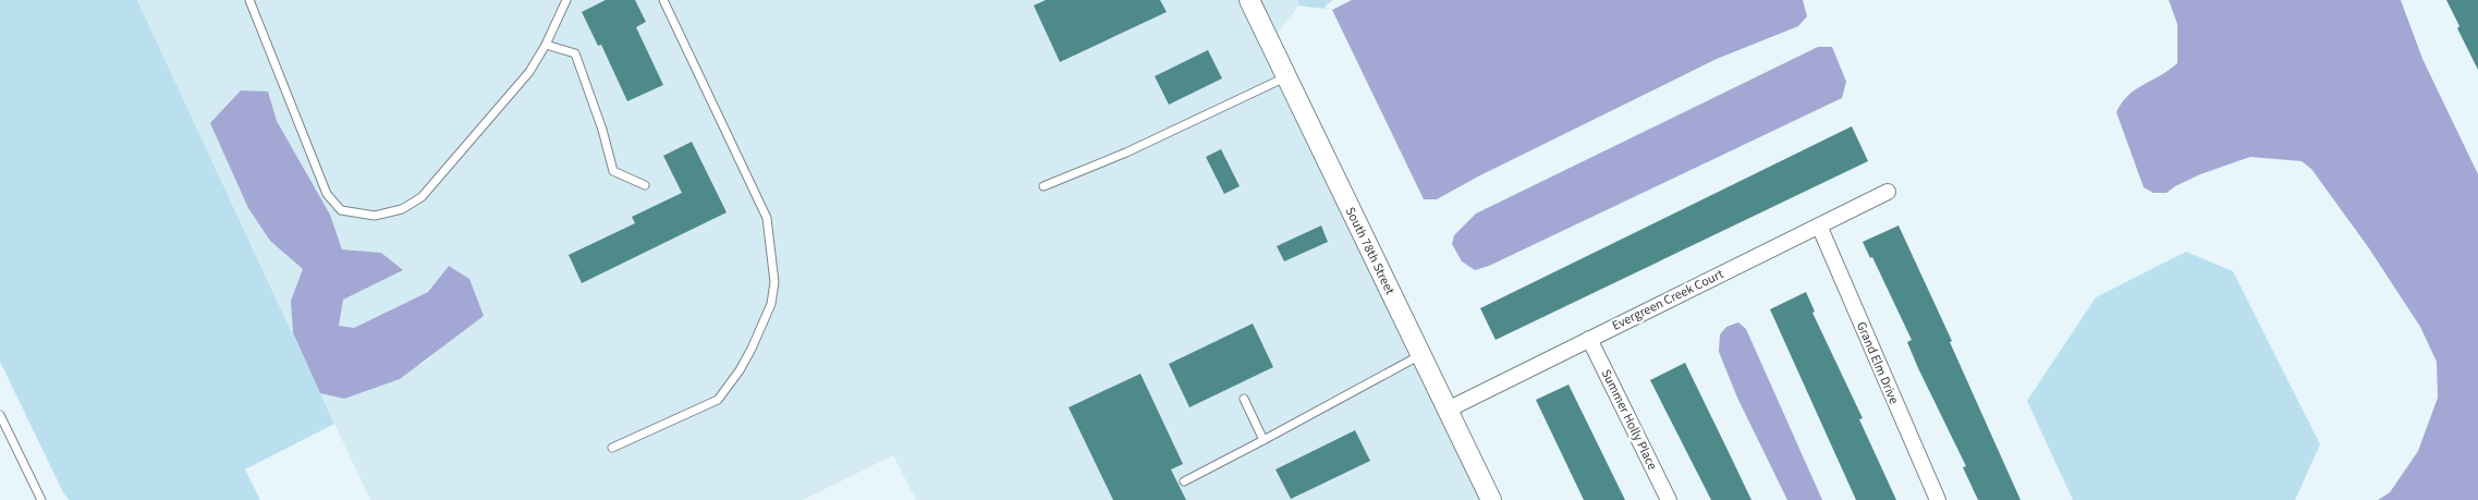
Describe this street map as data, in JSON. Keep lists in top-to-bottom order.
{
  "streets": {
    "street": [
      "South 78th Street",
      "Evergreen Creek Court",
      "Grand Elm Drive",
      "Summer Holly Place"
    ]
  },
  "crossings": [
    ["South 78th Street", "Evergreen Creek Court"],
    ["Evergreen Creek Court", "Grand Elm Drive"],
    ["Evergreen Creek Court", "Summer Holly Place"]
  ]
}
